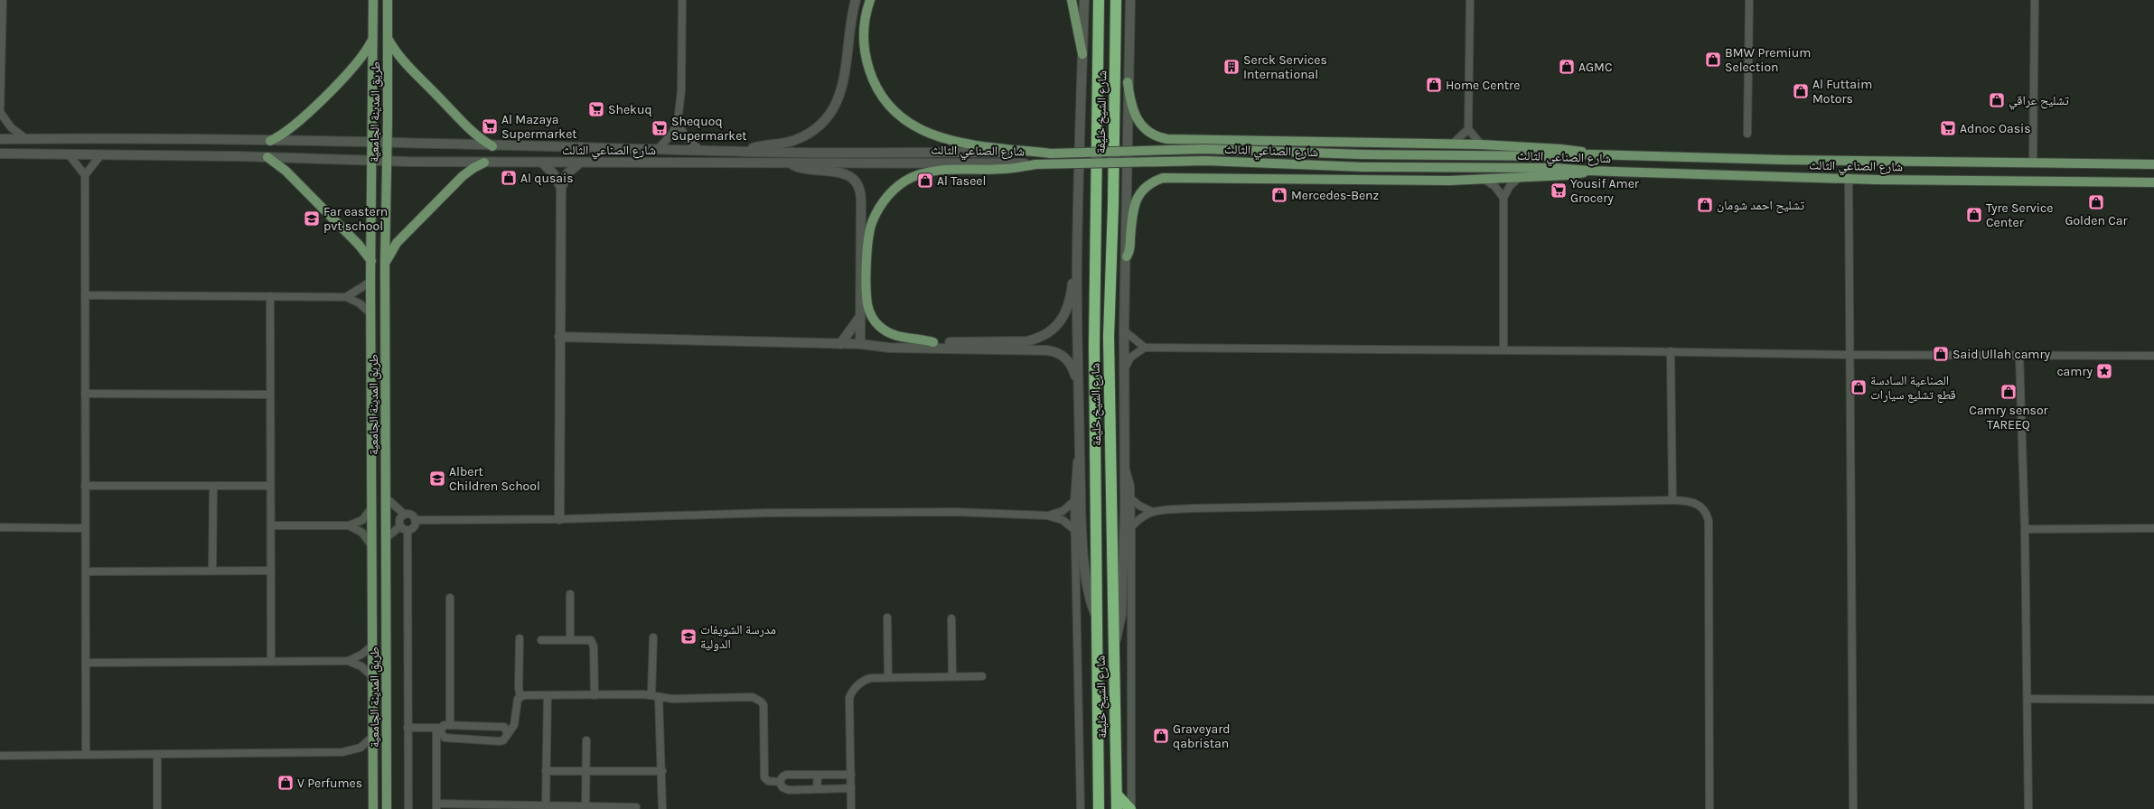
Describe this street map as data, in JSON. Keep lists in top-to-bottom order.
{
  "streets": {
    "highway": ["شارع الشيخ خليفة"],
    "main road": ["طريق المدينة الجامعية", "شارع الصناعي الثالث"]
  },
  "crossings": [
    ["طريق المدينة الجامعية", "شارع الصناعي الثالث"]
  ],
  "places": {
    "shop": [
      "BMW Premium Selection",
      "AGMC",
      "Home Centre",
      "Al Futtaim Motors",
      "تشليح عراقي",
      "Al qusais",
      "Al Taseel",
      "Mercedes-Benz",
      "Golden Car",
      "تشليح احمد شومان",
      "Tyre Service Center",
      "Said Ullah camry",
      "الصناعية السادسة قطع تشليع سيارات",
      "Camry sensor TAREEQ",
      "Graveyard qabristan",
      "V Perfumes"
    ],
    "building": ["Serck Services International"],
    "supermarket": [
      "Shekuq",
      "Al Mazaya Supermarket",
      "Shequoq Supermarket",
      "Adnoc Oasis",
      "Yousif Amer Grocery"
    ],
    "school or university": ["Far eastern pvt school", "Albert Children School", "مدرسة الشويفات الدولية"],
    "place": ["camry"]
  }
}
